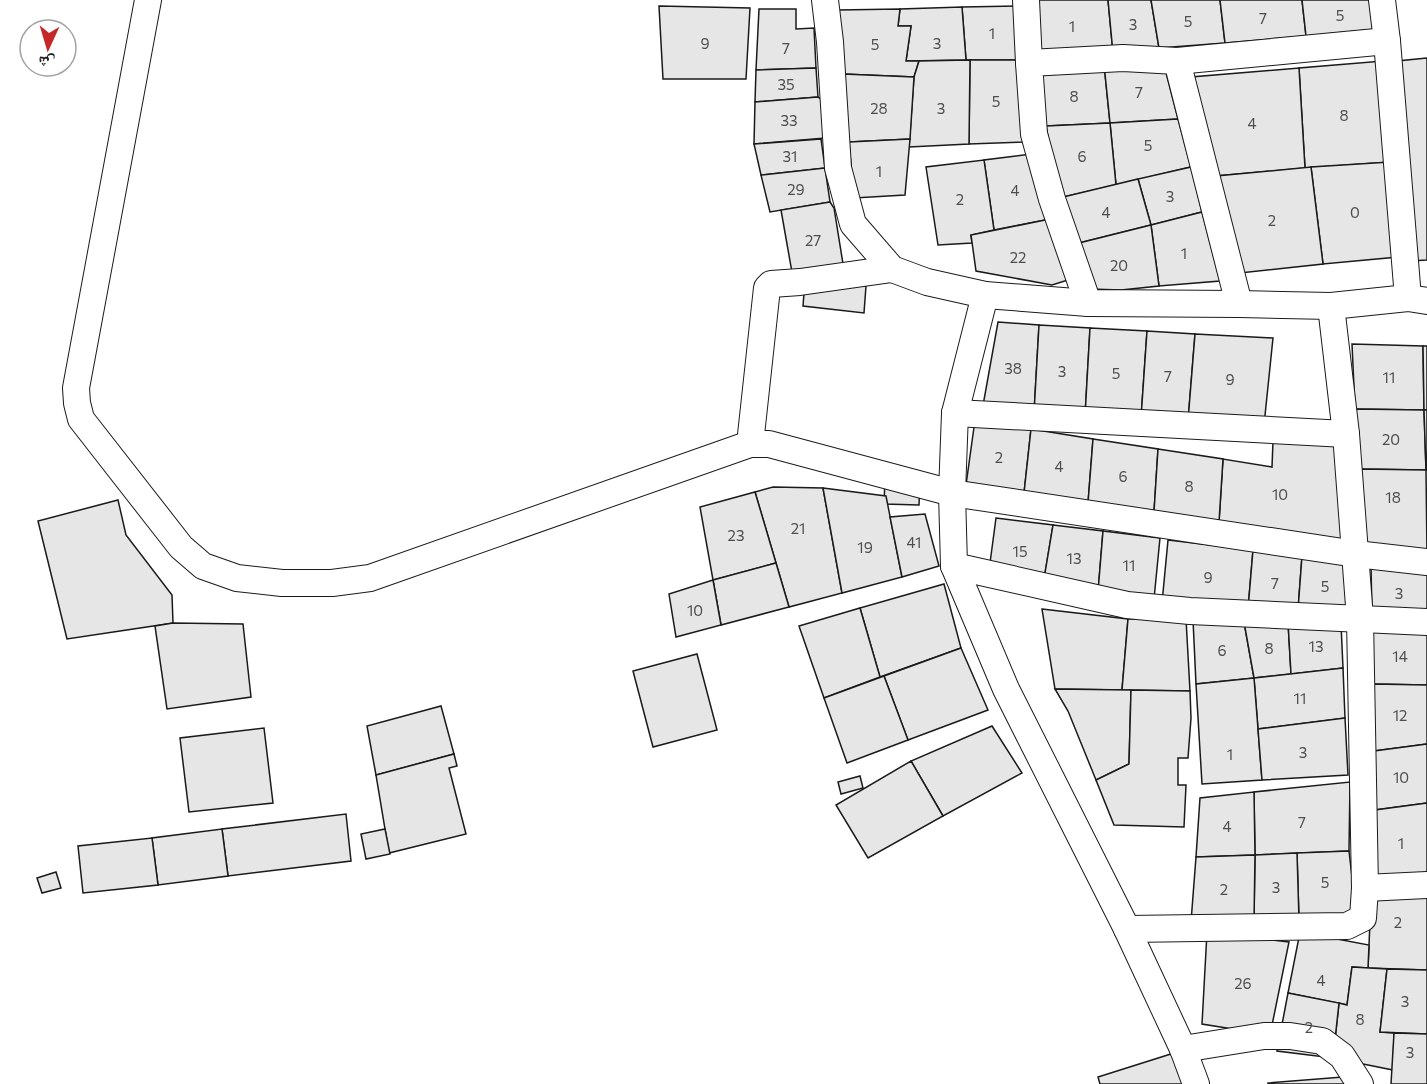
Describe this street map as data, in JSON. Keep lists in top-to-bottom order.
{
  "house_numbers": [
    "5",
    "7",
    "5",
    "3",
    "1",
    "1",
    "9",
    "3",
    "5",
    "7",
    "35",
    "7",
    "8",
    "5",
    "28",
    "3",
    "8",
    "33",
    "4",
    "5",
    "31",
    "6",
    "1",
    "29",
    "4",
    "3",
    "2",
    "4",
    "0",
    "2",
    "27",
    "1",
    "22",
    "20",
    "38",
    "3",
    "5",
    "7",
    "11",
    "9",
    "20",
    "2",
    "4",
    "6",
    "8",
    "10",
    "18",
    "21",
    "23",
    "41",
    "19",
    "15",
    "13",
    "11",
    "9",
    "7",
    "5",
    "3",
    "10",
    "13",
    "8",
    "6",
    "14",
    "11",
    "12",
    "3",
    "1",
    "10",
    "7",
    "4",
    "1",
    "5",
    "3",
    "2",
    "2",
    "4",
    "26",
    "3",
    "8",
    "2",
    "3"
  ],
  "north": "bottom"
}
